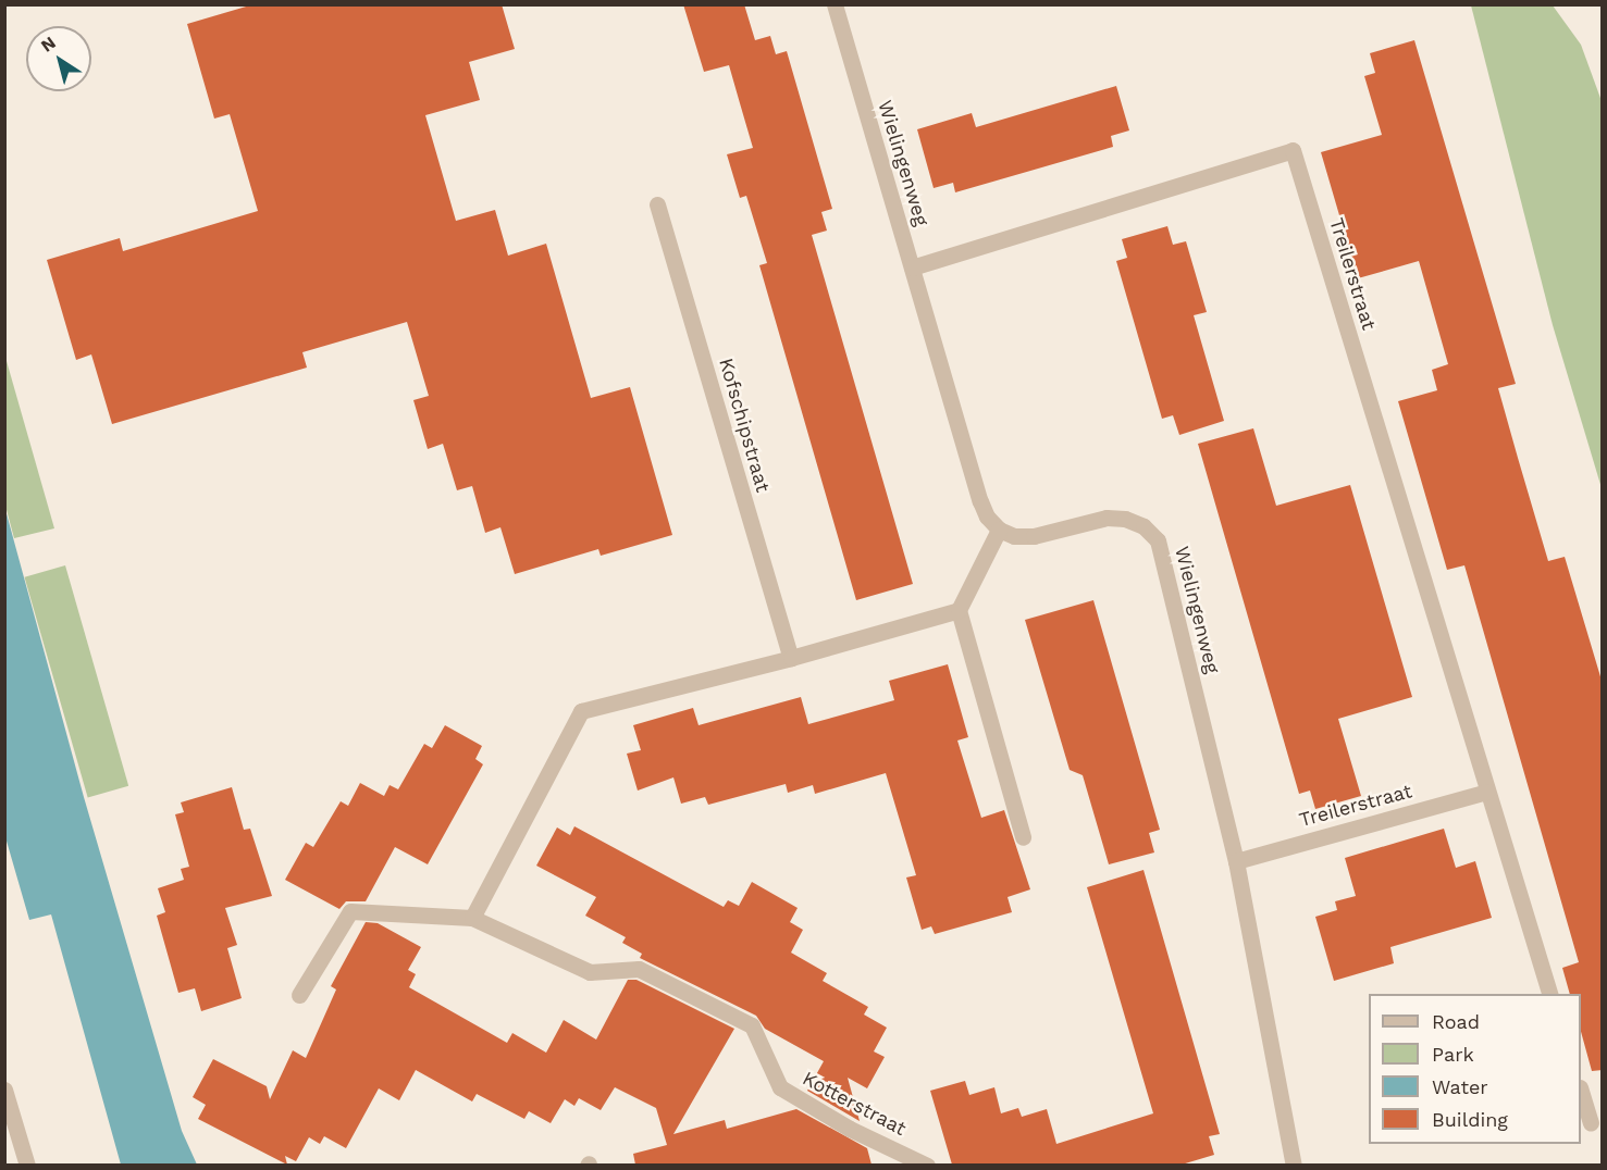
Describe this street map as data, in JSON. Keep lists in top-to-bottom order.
{
  "streets": {
    "street": [
      "Wielingenweg",
      "Treilerstraat",
      "Kofschipstraat",
      "Kotterstraat"
    ]
  },
  "crossings": [
    ["Wielingenweg", "Treilerstraat"]
  ],
  "legend": [
    "Road",
    "Park",
    "Water",
    "Building"
  ],
  "north": "top left"
}
